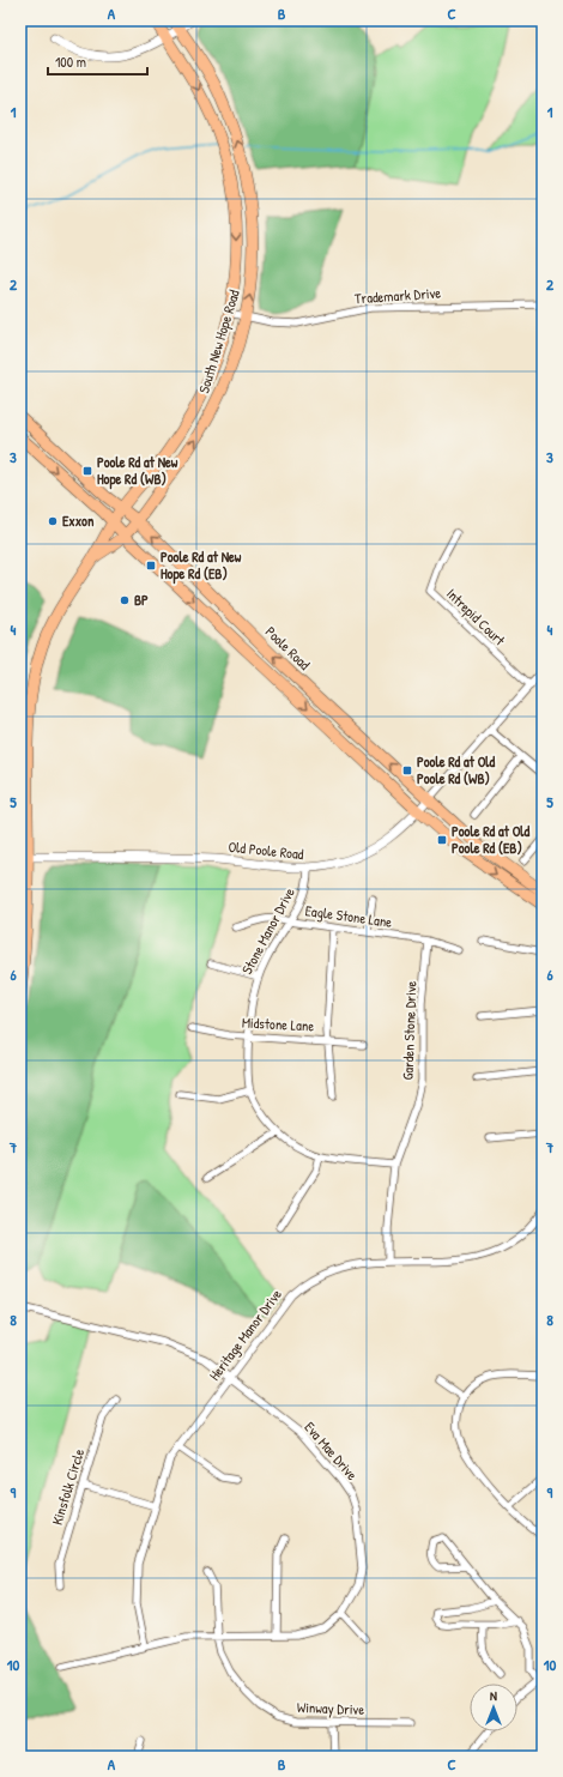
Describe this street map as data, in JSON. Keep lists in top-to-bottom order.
{
  "streets": {
    "main road": ["South New Hope Road", "Poole Road"],
    "street": [
      "Trademark Drive",
      "Intrepid Court",
      "Old Poole Road",
      "Eagle Stone Lane",
      "Stone Manor Drive",
      "Midstone Lane",
      "Garden Stone Drive",
      "Heritage Manor Drive",
      "Eva Mae Drive",
      "Kinsfolk Circle",
      "Winway Drive"
    ]
  },
  "crossings": [
    ["Trademark Drive", "South New Hope Road"],
    ["South New Hope Road", "Poole Road"],
    ["South New Hope Road", "Old Poole Road"],
    ["Intrepid Court", "Old Poole Road"],
    ["Poole Road", "Old Poole Road"],
    ["Old Poole Road", "Stone Manor Drive"],
    ["Eagle Stone Lane", "Stone Manor Drive"],
    ["Eagle Stone Lane", "Garden Stone Drive"],
    ["Stone Manor Drive", "Midstone Lane"],
    ["Stone Manor Drive", "Garden Stone Drive"],
    ["Garden Stone Drive", "Heritage Manor Drive"],
    ["Heritage Manor Drive", "Eva Mae Drive"],
    ["Eva Mae Drive", "Winway Drive"]
  ],
  "places": {
    "transit": [
      "Poole Rd at New Hope Rd (WB)",
      "Poole Rd at New Hope Rd (EB)",
      "Poole Rd at Old Poole Rd (WB)",
      "Poole Rd at Old Poole Rd (EB)"
    ],
    "other": ["Exxon", "BP"]
  },
  "scale_bar": "100 m",
  "north": "top",
  "grid": {
    "columns": ["A", "B", "C"],
    "rows": [
      "1",
      "2",
      "3",
      "4",
      "5",
      "6",
      "7",
      "8",
      "9",
      "10"
    ]
  }
}
